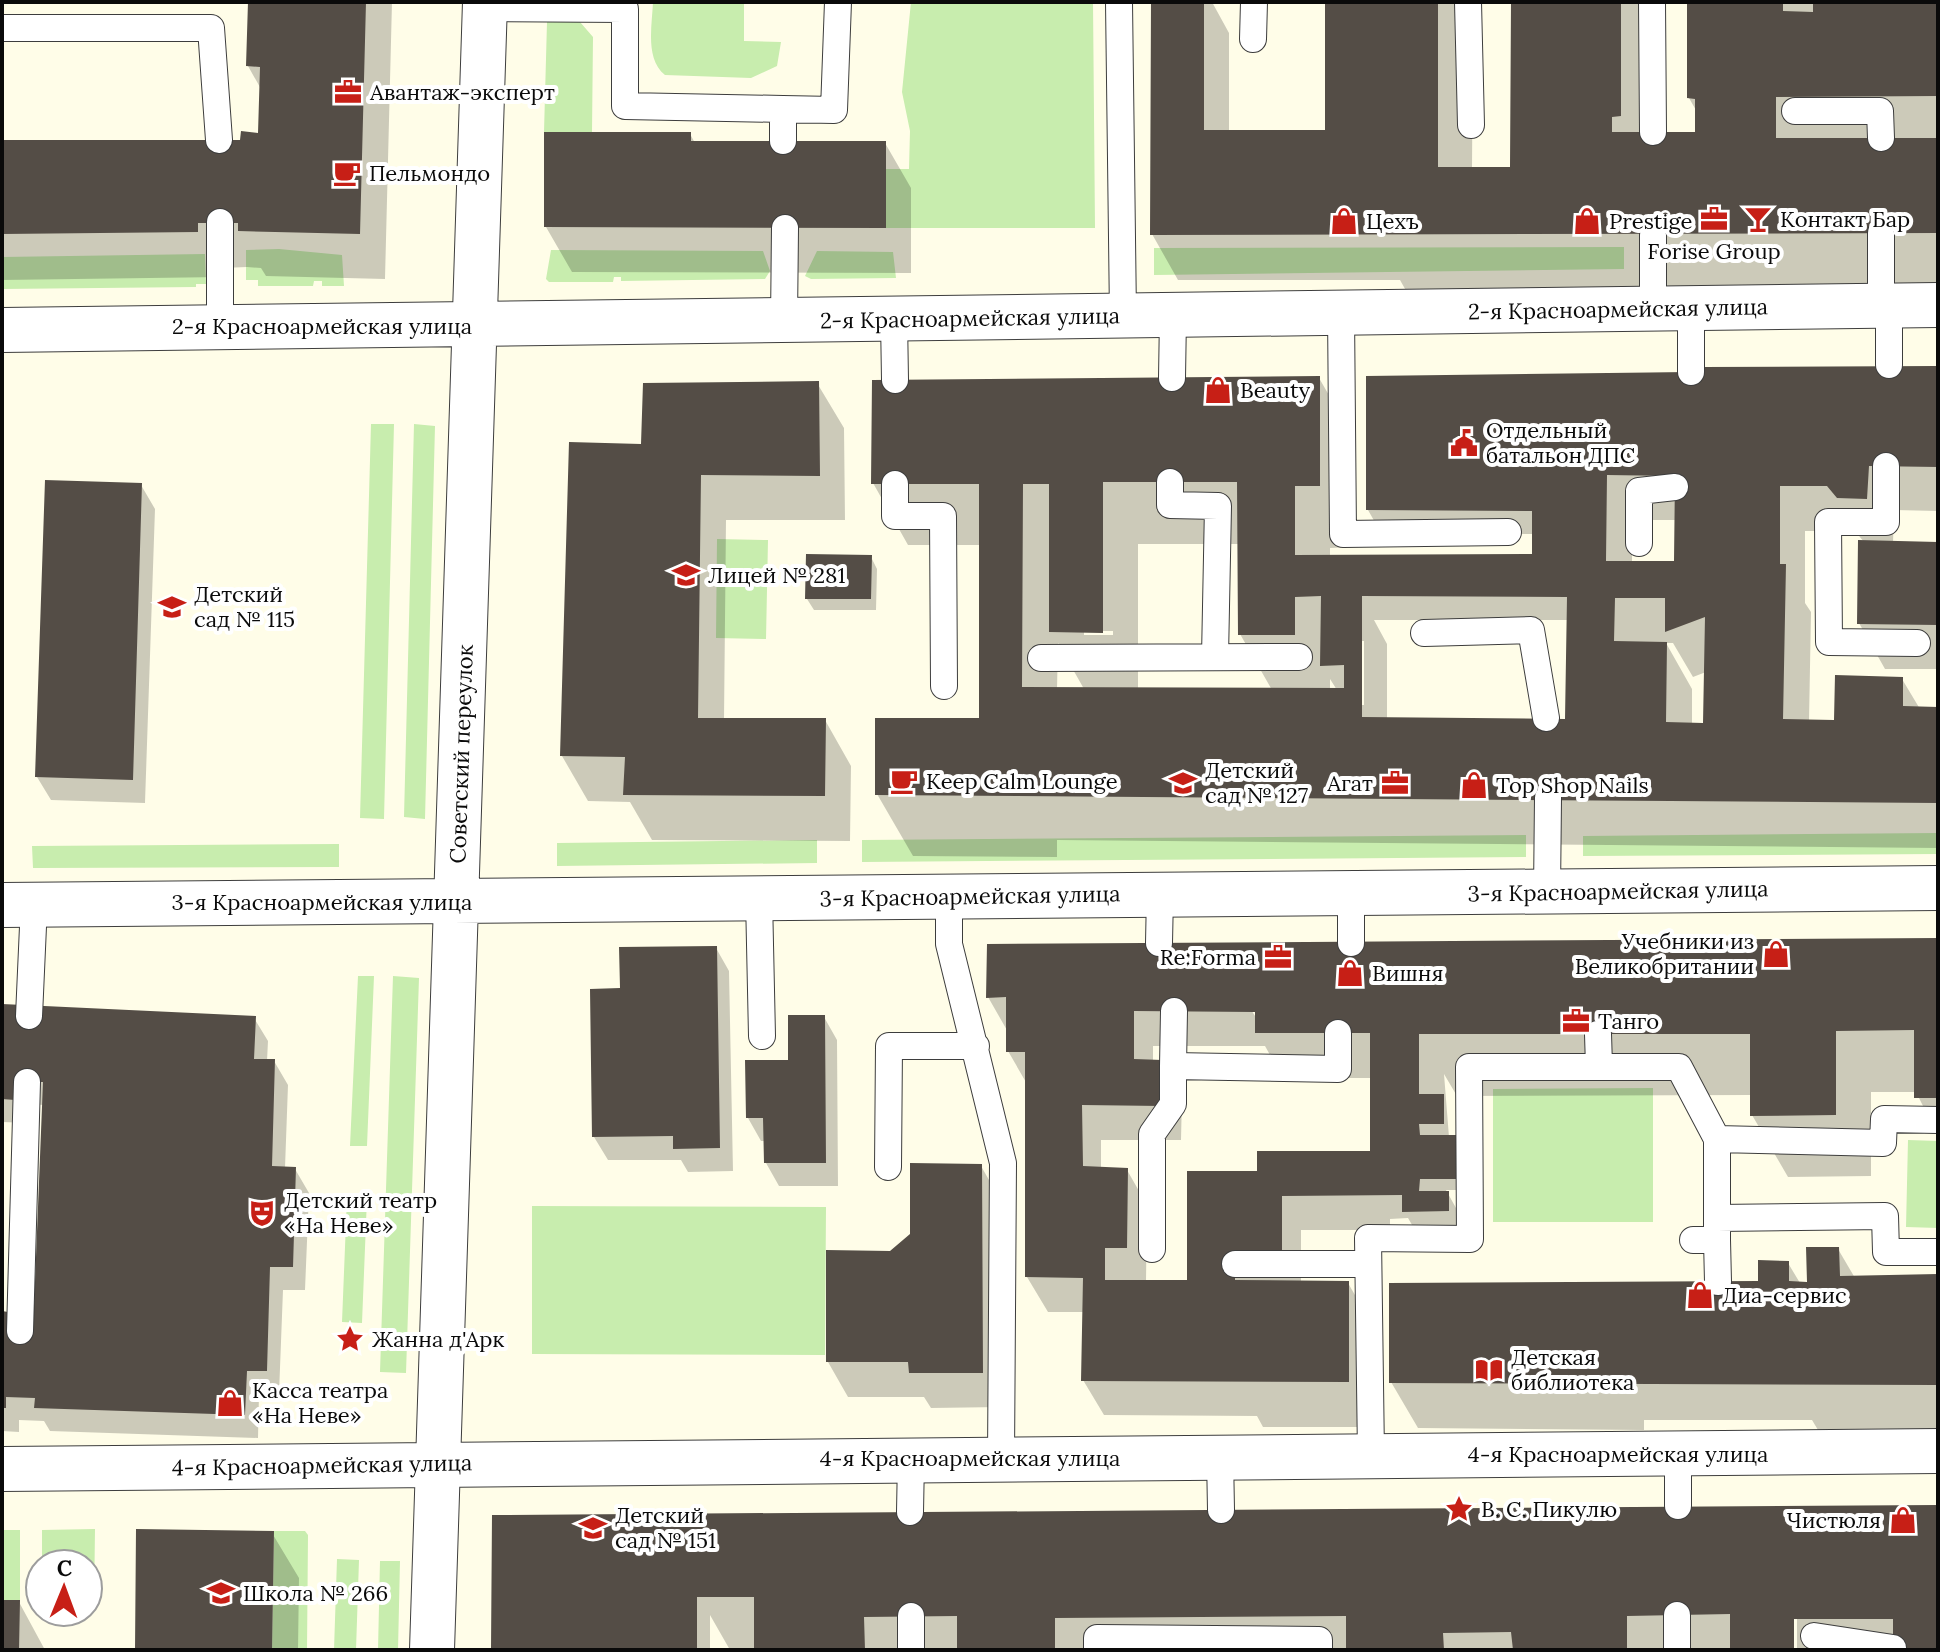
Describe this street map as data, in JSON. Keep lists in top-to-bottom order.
{
  "streets": {
    "street": [
      "2-я Красноармейская улица",
      "Советский переулок",
      "3-я Красноармейская улица",
      "4-я Красноармейская улица"
    ]
  },
  "crossings": [
    ["2-я Красноармейская улица", "Советский переулок"],
    ["Советский переулок", "3-я Красноармейская улица"],
    ["Советский переулок", "4-я Красноармейская улица"]
  ],
  "places": {
    "office": [
      "Авантаж-эксперт",
      "Forise Group",
      "Агат",
      "Re:Forma",
      "Танго"
    ],
    "cafe": ["Пельмондо", "Keep Calm Lounge"],
    "bar": ["Контакт Бар"],
    "shop": [
      "Цехъ",
      "Prestige",
      "Beauty",
      "Top Shop Nails",
      "Учебники из Великобритании",
      "Вишня",
      "Диа-сервис",
      "Касса театра «На Неве»",
      "Чистюля"
    ],
    "public building": ["Отдельный батальон ДПС"],
    "school or university": [
      "Лицей № 281",
      "Детский сад № 115",
      "Детский сад № 127",
      "Детский сад № 151",
      "Школа № 266"
    ],
    "theatre": ["Детский театр «На Неве»"],
    "place": ["Жанна д'Арк", "В. С. Пикулю"],
    "library": ["Детская библиотека"]
  },
  "north": "top"
}
